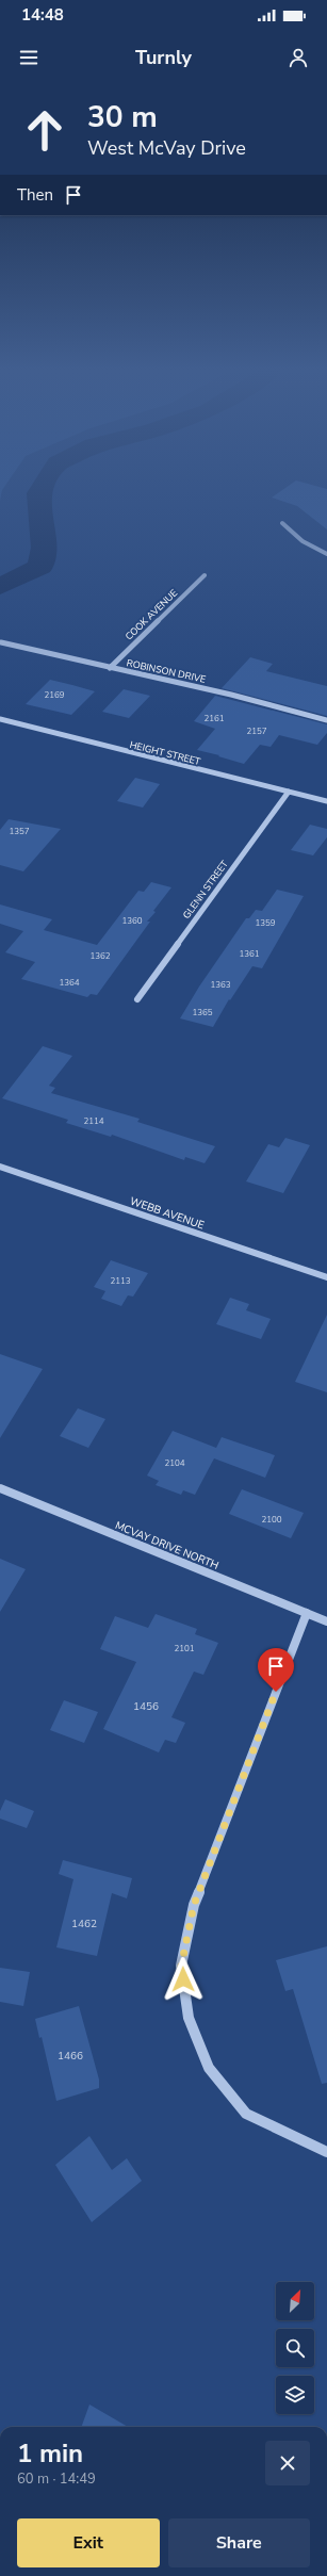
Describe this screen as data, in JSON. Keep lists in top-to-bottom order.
{
  "streets": {
    "street": [
      "COOK AVENUE",
      "ROBINSON DRIVE",
      "HEIGHT STREET",
      "GLENN STREET",
      "WEBB AVENUE",
      "MCVAY DRIVE NORTH"
    ]
  },
  "crossings": [
    ["COOK AVENUE", "ROBINSON DRIVE"],
    ["HEIGHT STREET", "GLENN STREET"]
  ],
  "house_numbers": [
    "2169",
    "2161",
    "2157",
    "1357",
    "1360",
    "1359",
    "1361",
    "1362",
    "1364",
    "1363",
    "1365",
    "2114",
    "2113",
    "2104",
    "2100",
    "2101",
    "1456",
    "1462",
    "1466"
  ],
  "north": "top right",
  "page": {
    "status": "14:48",
    "header": "Turnly",
    "turn": ["30 m", "West McVay Drive"],
    "then": "Then",
    "heading": ["1 min", "60 m · 14:49"],
    "buttons": ["Exit", "Share"]
  }
}
